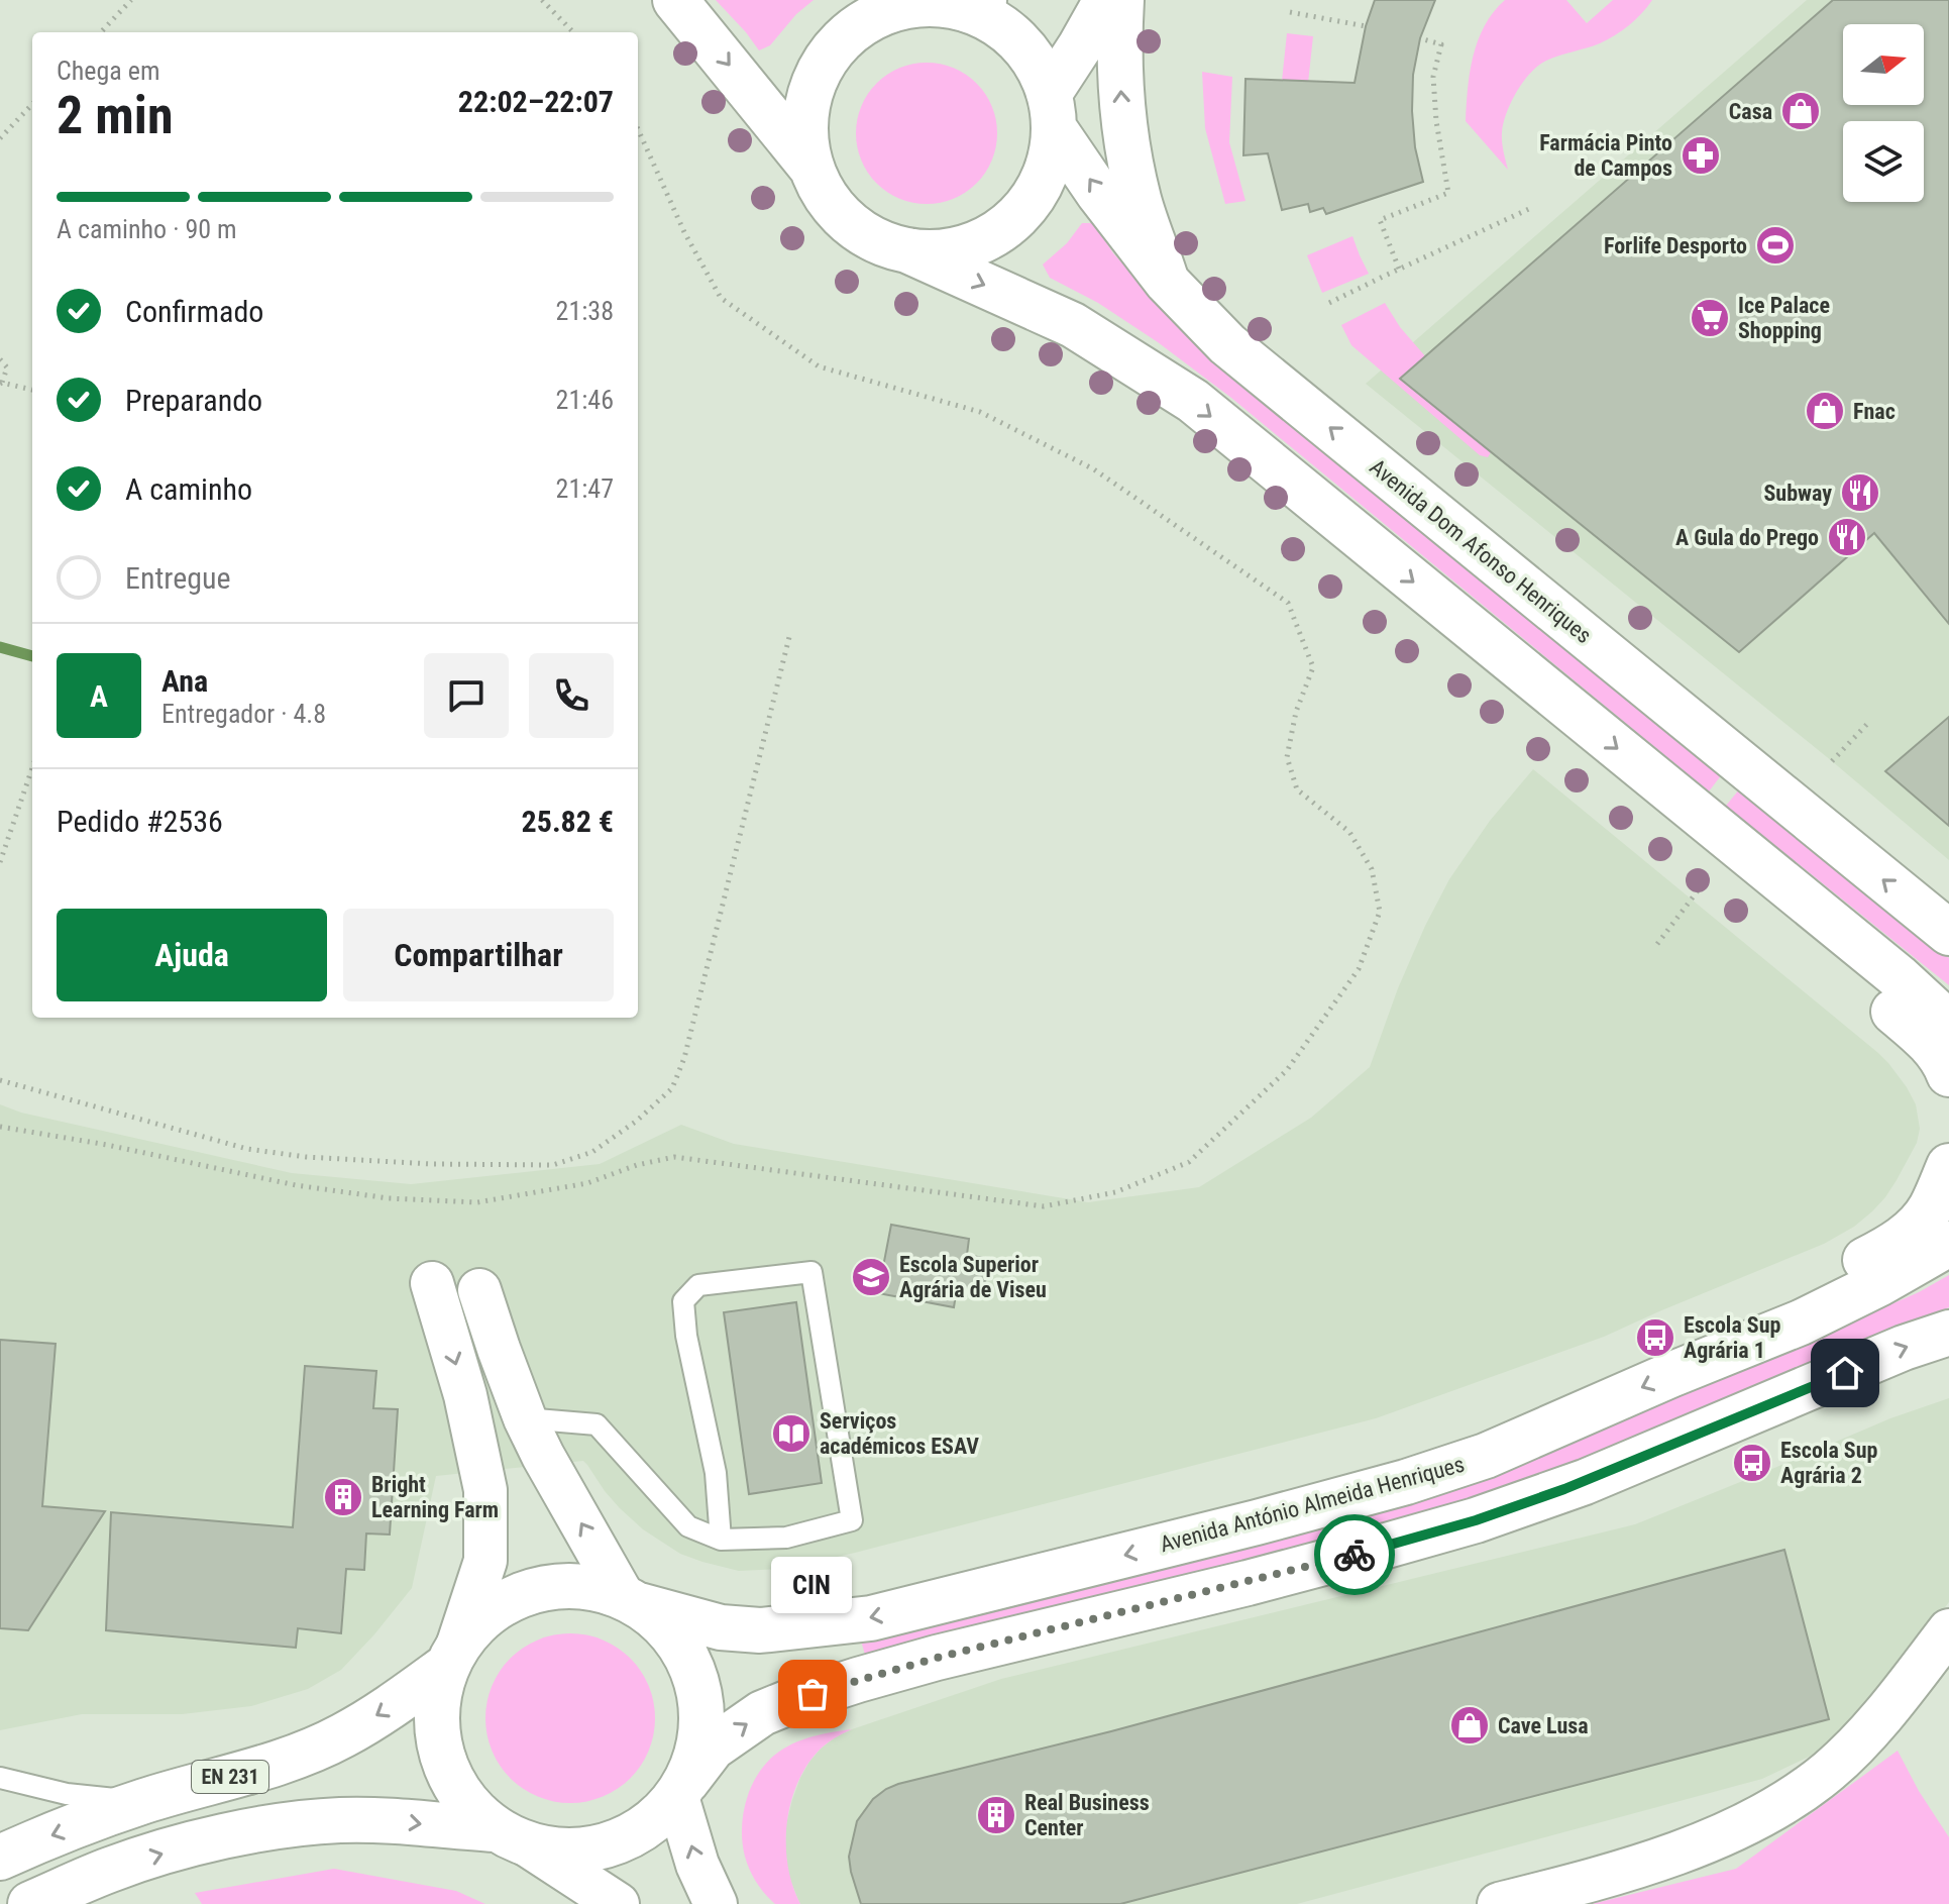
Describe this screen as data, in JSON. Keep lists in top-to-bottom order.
{
  "streets": {
    "main road": ["Avenida Dom Afonso Henriques", "Avenida António Almeida Henriques", "EN 231"]
  },
  "crossings": [
    ["Avenida António Almeida Henriques", "EN 231"]
  ],
  "places": {
    "shop": ["Casa", "Fnac", "Cave Lusa"],
    "pharmacy": ["Farmácia Pinto de Campos"],
    "sports": ["Forlife Desporto"],
    "supermarket": ["Ice Palace Shopping"],
    "restaurant": ["Subway", "A Gula do Prego"],
    "school or university": ["Escola Superior Agrária de Viseu"],
    "bus stop": ["Escola Sup Agrária 1", "Escola Sup Agrária 2"],
    "library": ["Serviços académicos ESAV"],
    "building": ["Bright Learning Farm", "Real Business Center"],
    "other": ["CIN"]
  },
  "north": "right",
  "page": {
    "heading": ["2 min", "Chega em", "22:02–22:07"],
    "panel": [
      "Ana",
      "Entregador · 4.8",
      "Pedido #2536",
      "25.82 €"
    ],
    "bar": "A caminho · 90 m",
    "list": [
      ["Confirmado", "21:38"],
      ["Preparando", "21:46"],
      ["A caminho", "21:47"],
      "Entregue"
    ],
    "round": "A",
    "buttons": ["Ajuda", "Compartilhar"],
    "bubble": "CIN"
  }
}
